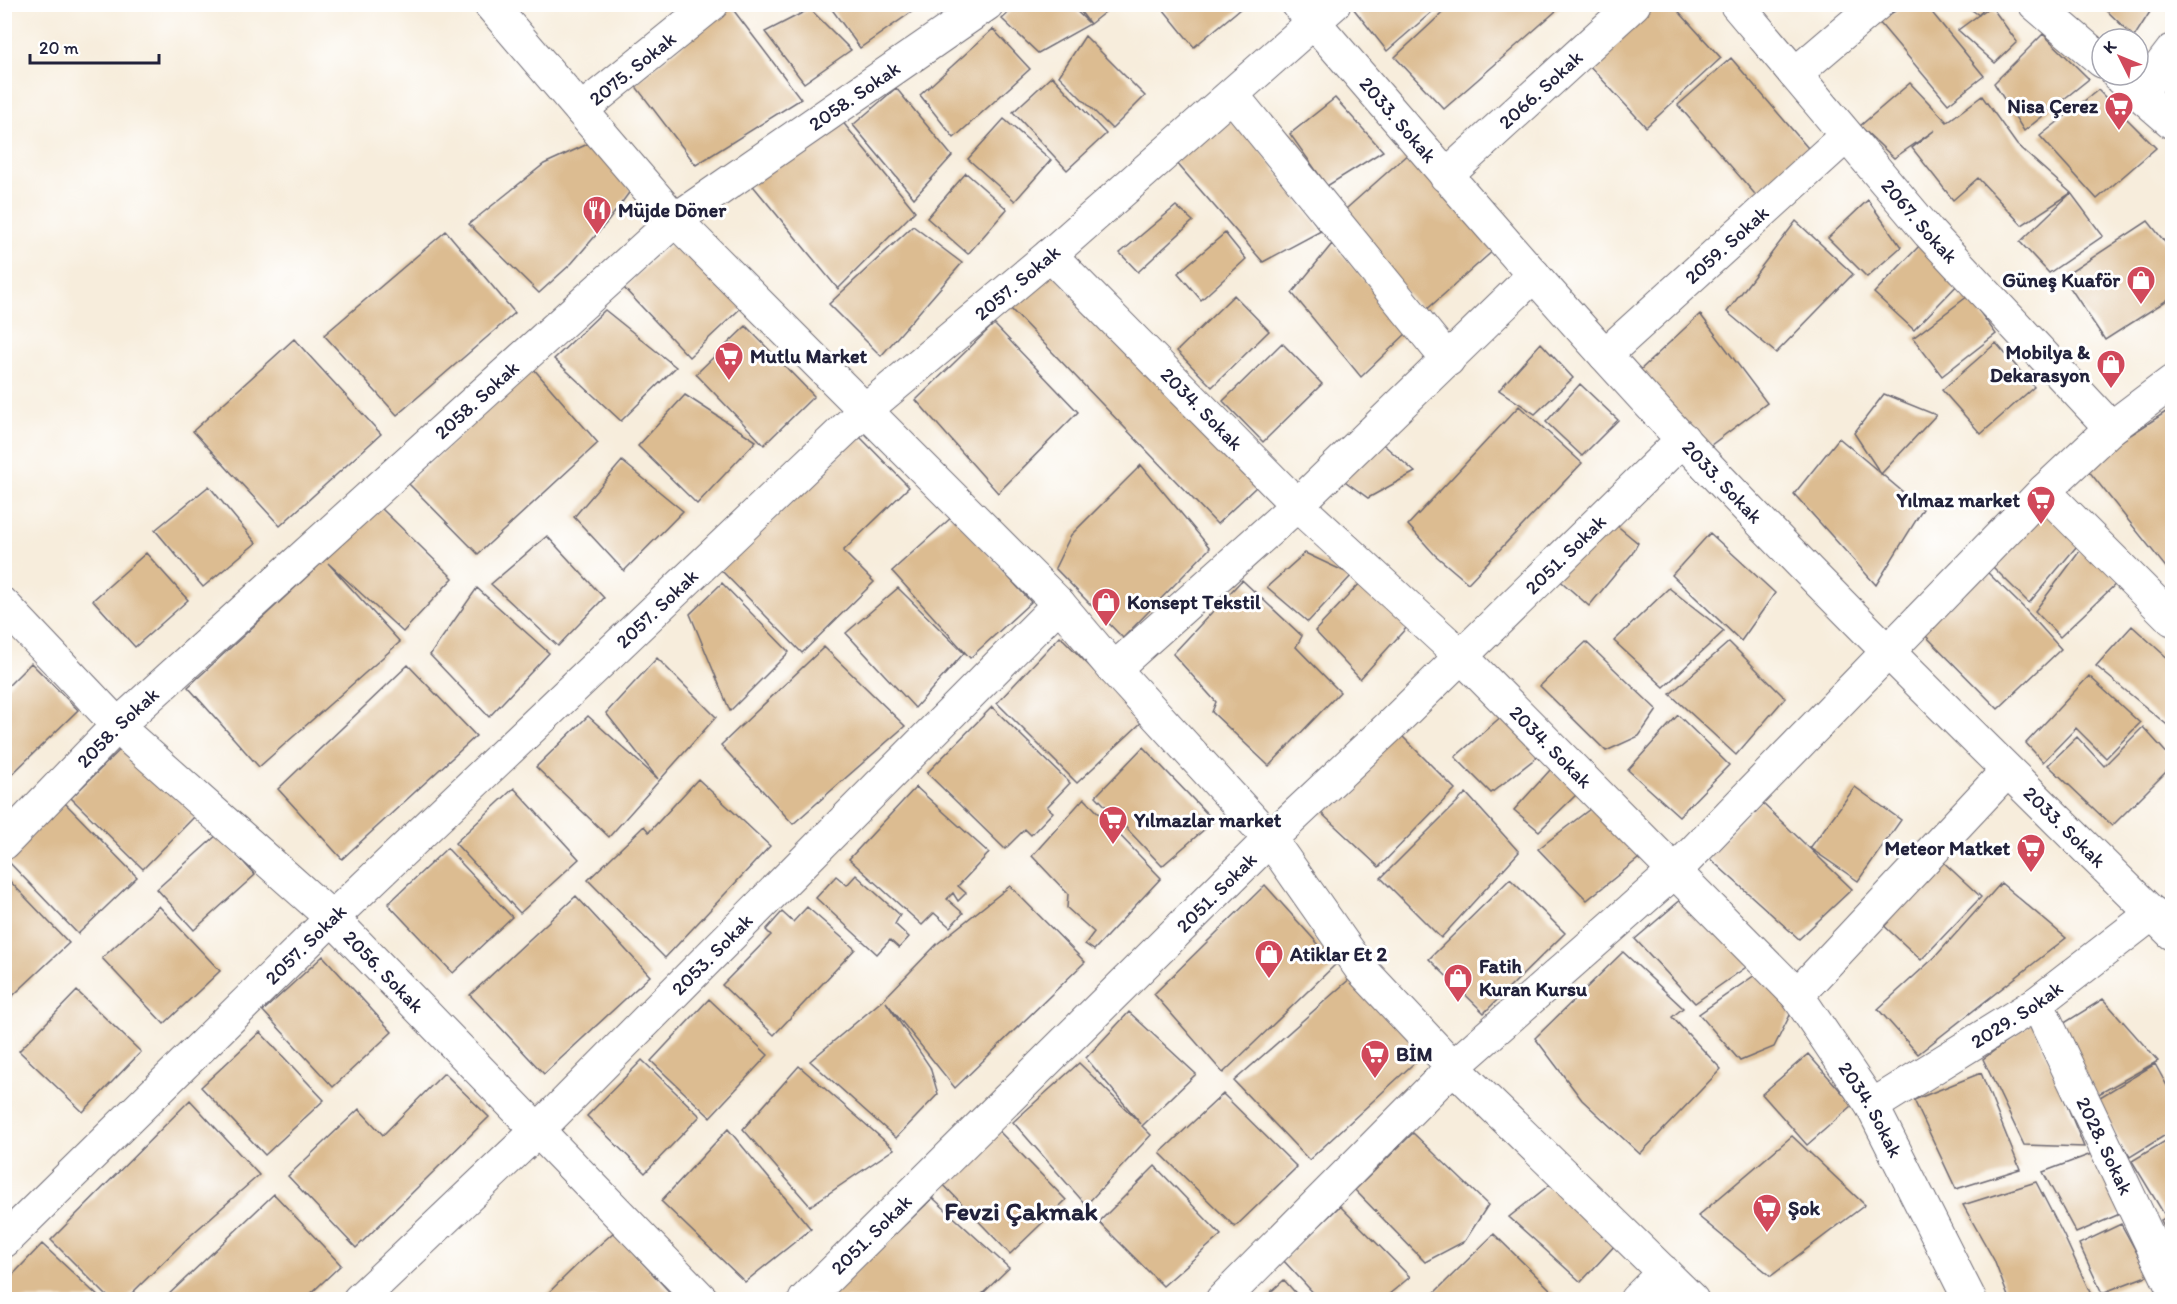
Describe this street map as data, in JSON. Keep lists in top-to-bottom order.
{
  "streets": {
    "street": [
      "2075. Sokak",
      "2066. Sokak",
      "2058. Sokak",
      "2033. Sokak",
      "2067. Sokak",
      "2059. Sokak",
      "2057. Sokak",
      "2034. Sokak",
      "2051. Sokak",
      "2053. Sokak",
      "2056. Sokak",
      "2029. Sokak",
      "2028. Sokak"
    ]
  },
  "crossings": [
    ["2066. Sokak", "2033. Sokak"],
    ["2058. Sokak", "2056. Sokak"],
    ["2033. Sokak", "2059. Sokak"],
    ["2033. Sokak", "2057. Sokak"],
    ["2033. Sokak", "2051. Sokak"],
    ["2033. Sokak", "2029. Sokak"],
    ["2067. Sokak", "2059. Sokak"],
    ["2057. Sokak", "2034. Sokak"],
    ["2057. Sokak", "2056. Sokak"],
    ["2034. Sokak", "2051. Sokak"],
    ["2034. Sokak", "2029. Sokak"],
    ["2053. Sokak", "2056. Sokak"],
    ["2029. Sokak", "2028. Sokak"]
  ],
  "districts": ["Fevzi Çakmak"],
  "places": {
    "supermarket": [
      "Nisa Çerez",
      "Mutlu Market",
      "Yılmaz market",
      "Yılmazlar market",
      "Meteor Matket",
      "BİM",
      "Şok"
    ],
    "restaurant": ["Müjde Döner"],
    "shop": [
      "Güneş Kuaför",
      "Mobilya & Dekarasyon",
      "Konsept Tekstil",
      "Atiklar Et 2",
      "Fatih Kuran Kursu"
    ]
  },
  "scale_bar": "20 m",
  "north": "top left"
}
